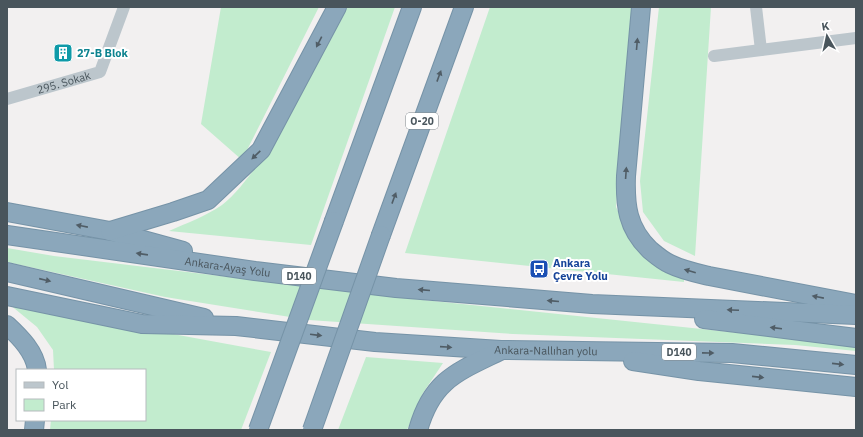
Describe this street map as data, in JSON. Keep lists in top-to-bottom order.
{
  "streets": {
    "highway": [
      "O-20",
      "Ankara-Ayaş Yolu",
      "D140",
      "Ankara-Nallıhan yolu"
    ],
    "street": ["295. Sokak"]
  },
  "crossings": [
    ["Ankara-Ayaş Yolu", "D140"],
    ["D140", "Ankara-Nallıhan yolu"]
  ],
  "places": {
    "building": ["27-B Blok"],
    "bus stop": ["Ankara Çevre Yolu"]
  },
  "legend": ["Yol", "Park"],
  "north": "top"
}
